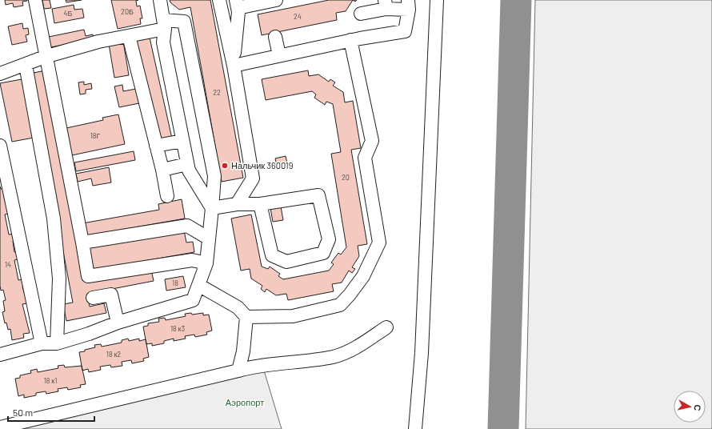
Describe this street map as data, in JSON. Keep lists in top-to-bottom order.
{
  "parks": ["Аэропорт"],
  "places": ["Нальчик 360019"],
  "house_numbers": [
    "20Б",
    "4Б",
    "24",
    "22",
    "18Г",
    "20",
    "14",
    "18",
    "18 к3",
    "18 к2",
    "18 к1"
  ],
  "scale_bar": "50 m",
  "north": "right"
}
